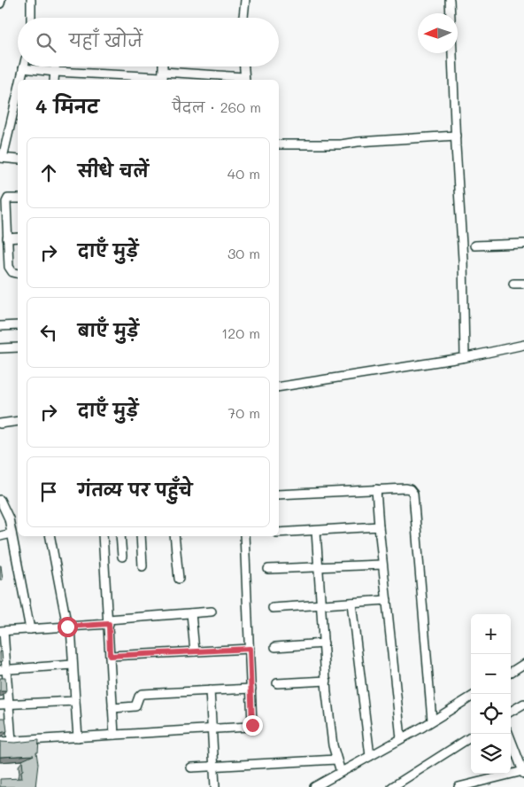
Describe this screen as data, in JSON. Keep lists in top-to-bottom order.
{
  "north": "left",
  "page": {
    "search": "यहाँ खोजें",
    "heading": ["4 मिनट", "पैदल · 260 m"],
    "list": [
      ["सीधे चलें", "40 m"],
      ["दाएँ मुड़ें", "30 m"],
      ["बाएँ मुड़ें", "120 m"],
      ["दाएँ मुड़ें", "70 m"],
      "गंतव्य पर पहुँचे"
    ],
    "map_buttons": ["+", "−"]
  }
}
